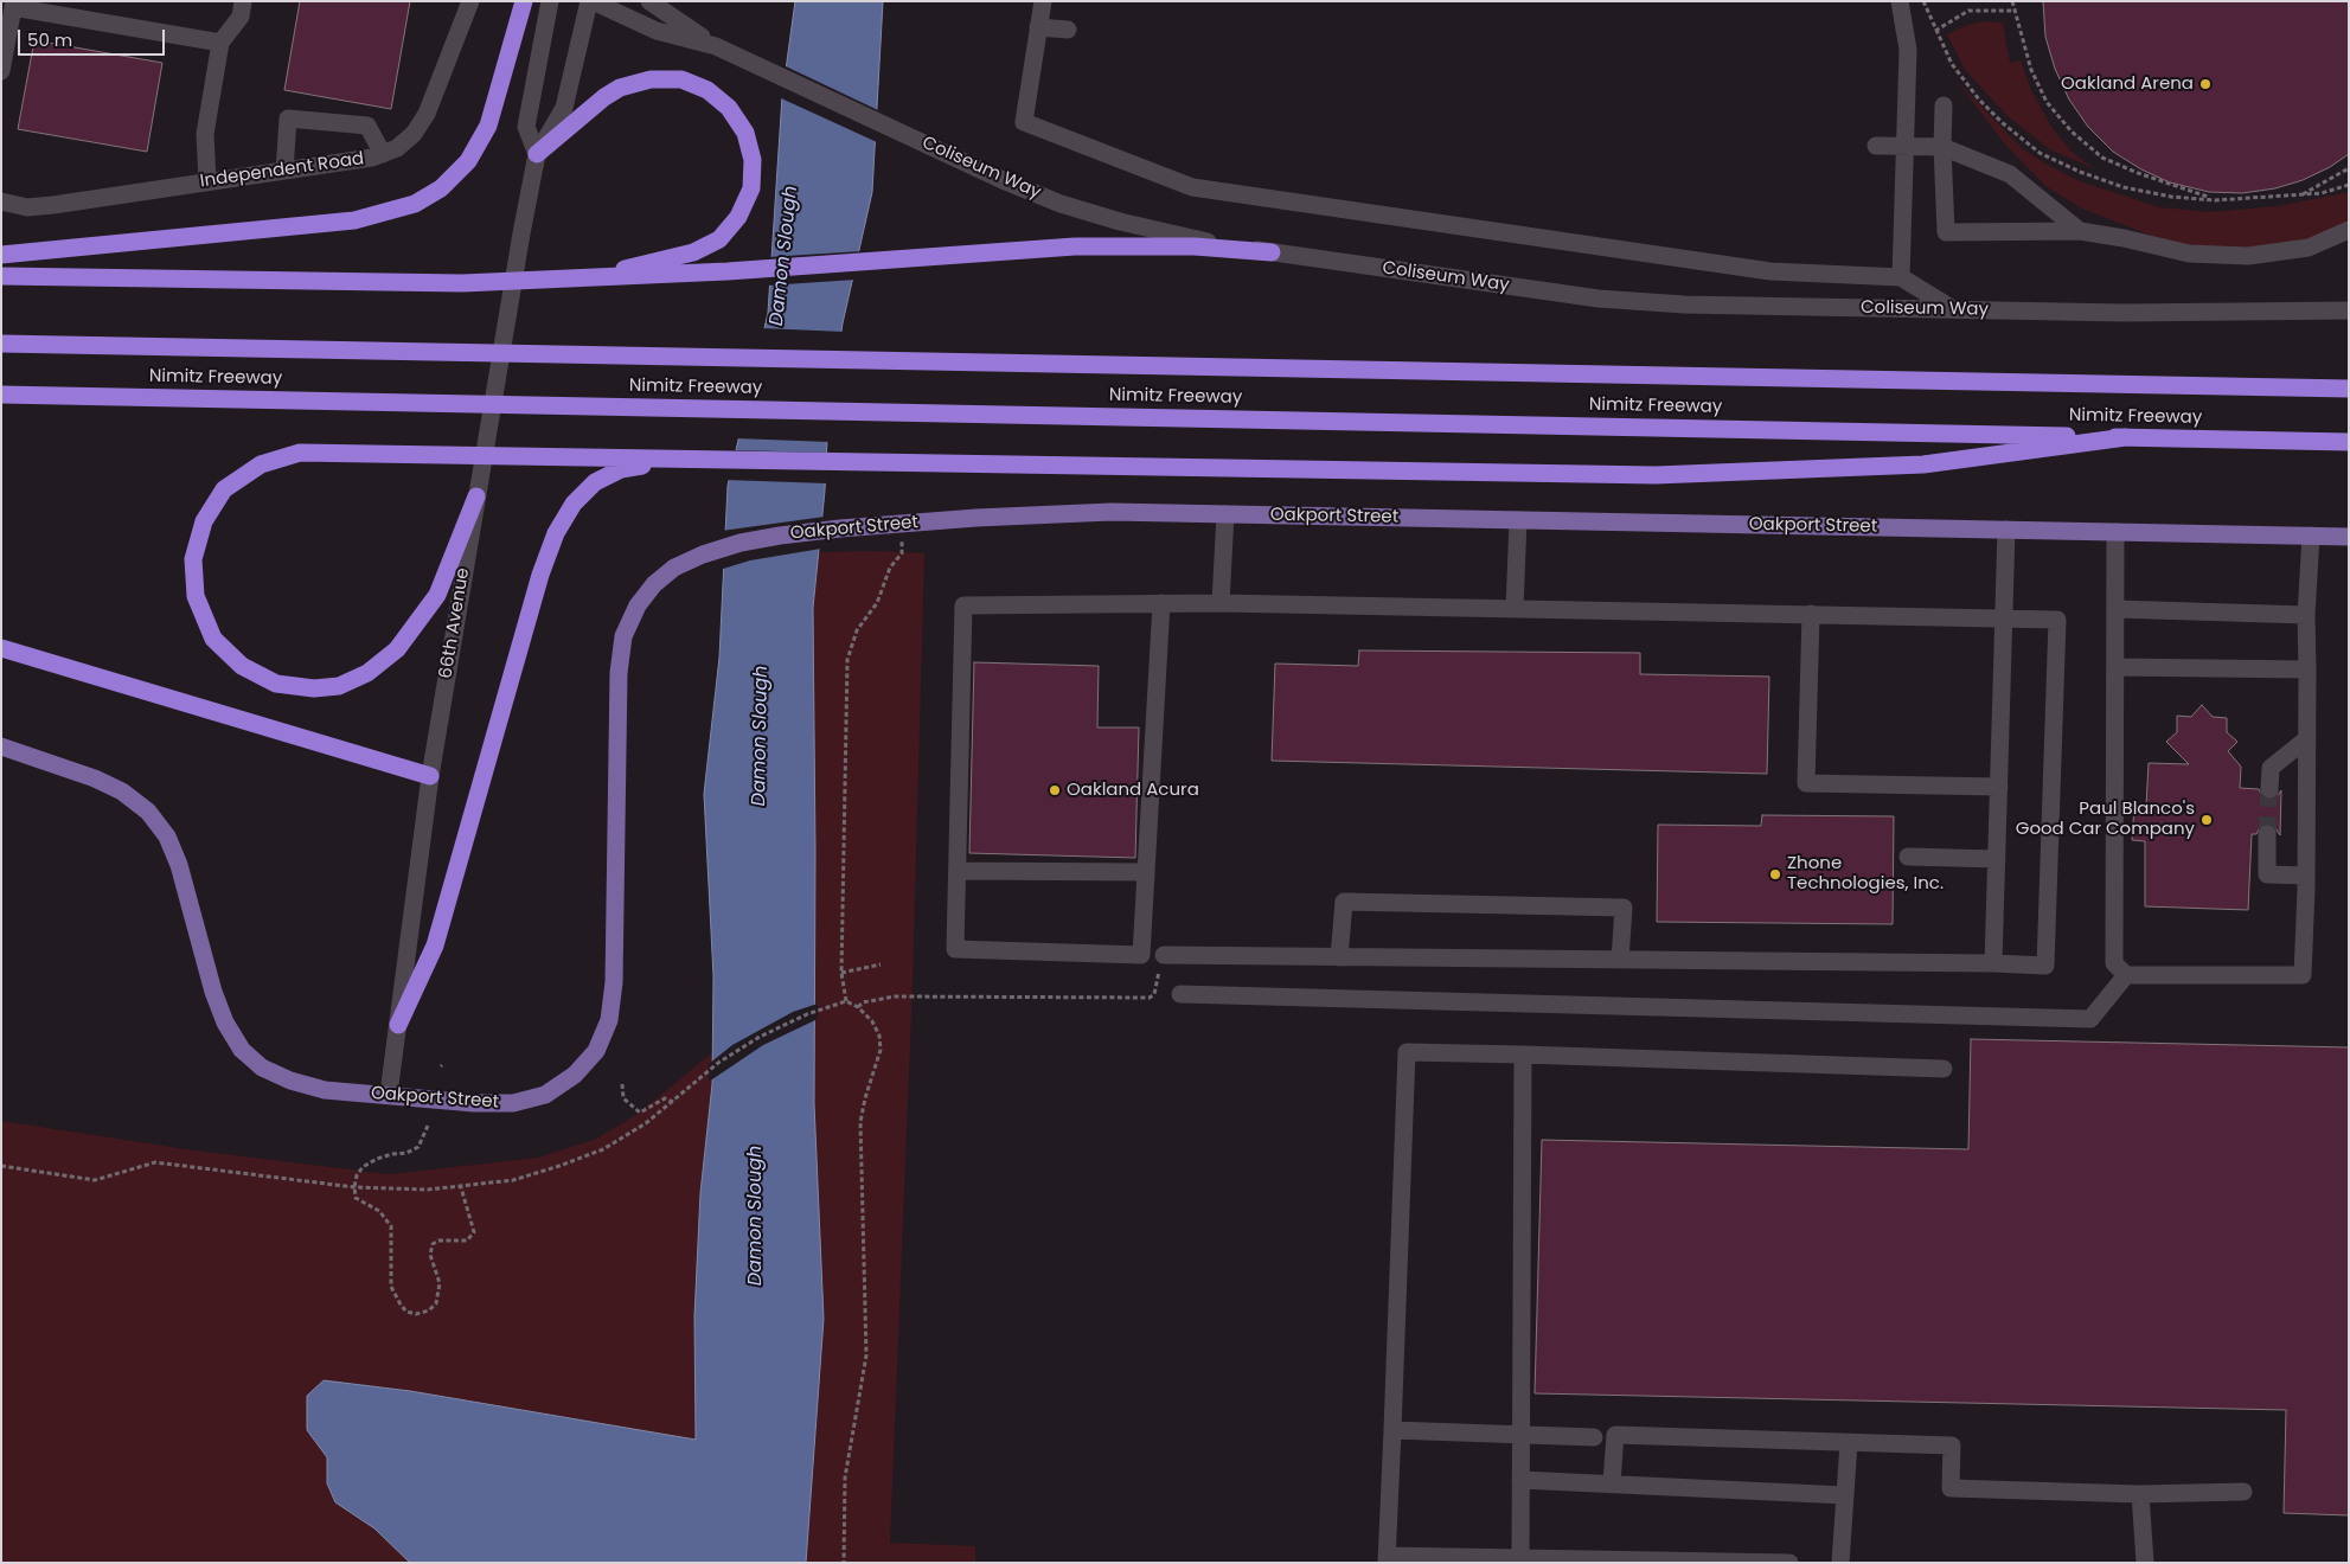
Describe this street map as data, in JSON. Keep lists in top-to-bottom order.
{
  "streets": {
    "highway": ["Nimitz Freeway"],
    "main road": ["Oakport Street"],
    "street": ["Coliseum Way", "Independent Road", "66th Avenue"]
  },
  "crossings": [
    ["Coliseum Way", "66th Avenue"],
    ["Oakport Street", "66th Avenue"]
  ],
  "water": ["Damon Slough"],
  "places": [
    "Oakland Arena",
    "Oakland Acura",
    "Paul Blanco's Good Car Company",
    "Zhone Technologies, Inc."
  ],
  "scale_bar": "50 m"
}
